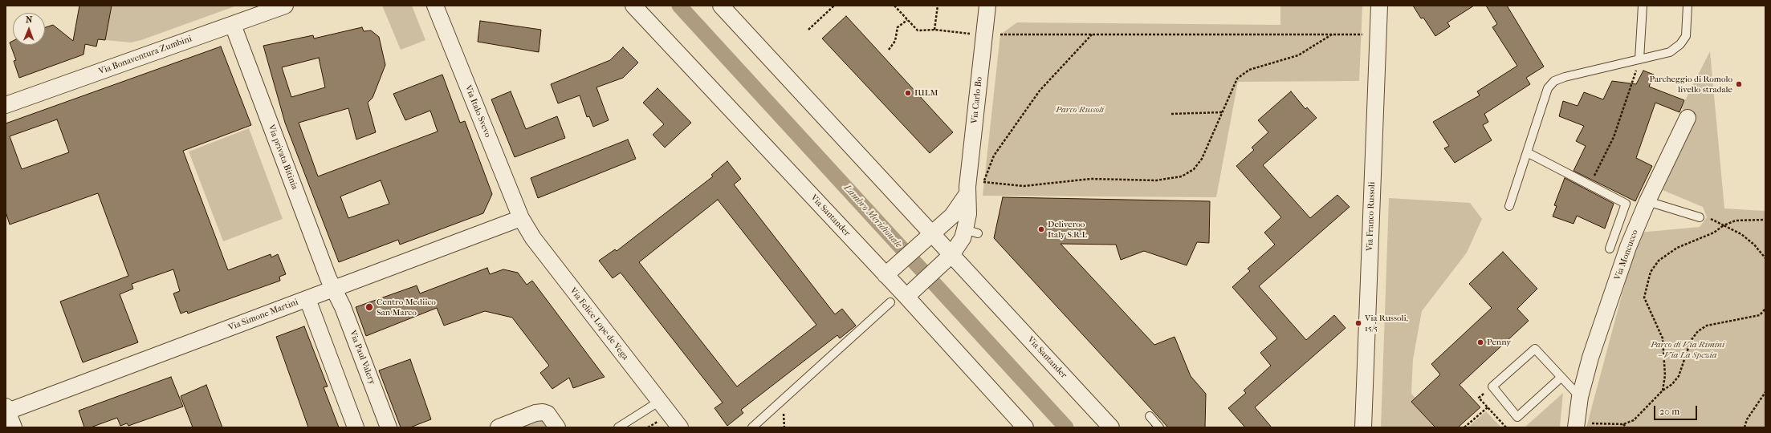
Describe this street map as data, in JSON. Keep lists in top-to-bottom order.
{
  "streets": {
    "street": [
      "Via Bonaventura Zumbini",
      "Via Carlo Bo",
      "Via Italo Svevo",
      "Via privata Bitinia",
      "Via Santander",
      "Via Franco Russoli",
      "Via Moncucco",
      "Via Simone Martini",
      "Via Felice Lope de Vega",
      "Via Paul Valery"
    ]
  },
  "crossings": [
    ["Via Bonaventura Zumbini", "Via privata Bitinia"],
    ["Via Carlo Bo", "Via Santander"],
    ["Via Italo Svevo", "Via Simone Martini"],
    ["Via Italo Svevo", "Via Felice Lope de Vega"],
    ["Via privata Bitinia", "Via Simone Martini"],
    ["Via privata Bitinia", "Via Paul Valery"],
    ["Via Simone Martini", "Via Felice Lope de Vega"],
    ["Via Simone Martini", "Via Paul Valery"]
  ],
  "water": ["Lambro Meridionale"],
  "parks": ["Parco Russoli", "Parco di Via Rimini – Via La Spezia"],
  "places": [
    "Parcheggio di Romolo livello stradale",
    "IULM",
    "Deliveroo Italy S.R.L",
    "Centro Mediico San Marco",
    "Via Russoli, 15/5",
    "Penny"
  ],
  "scale_bar": "20 m",
  "north": "top"
}
